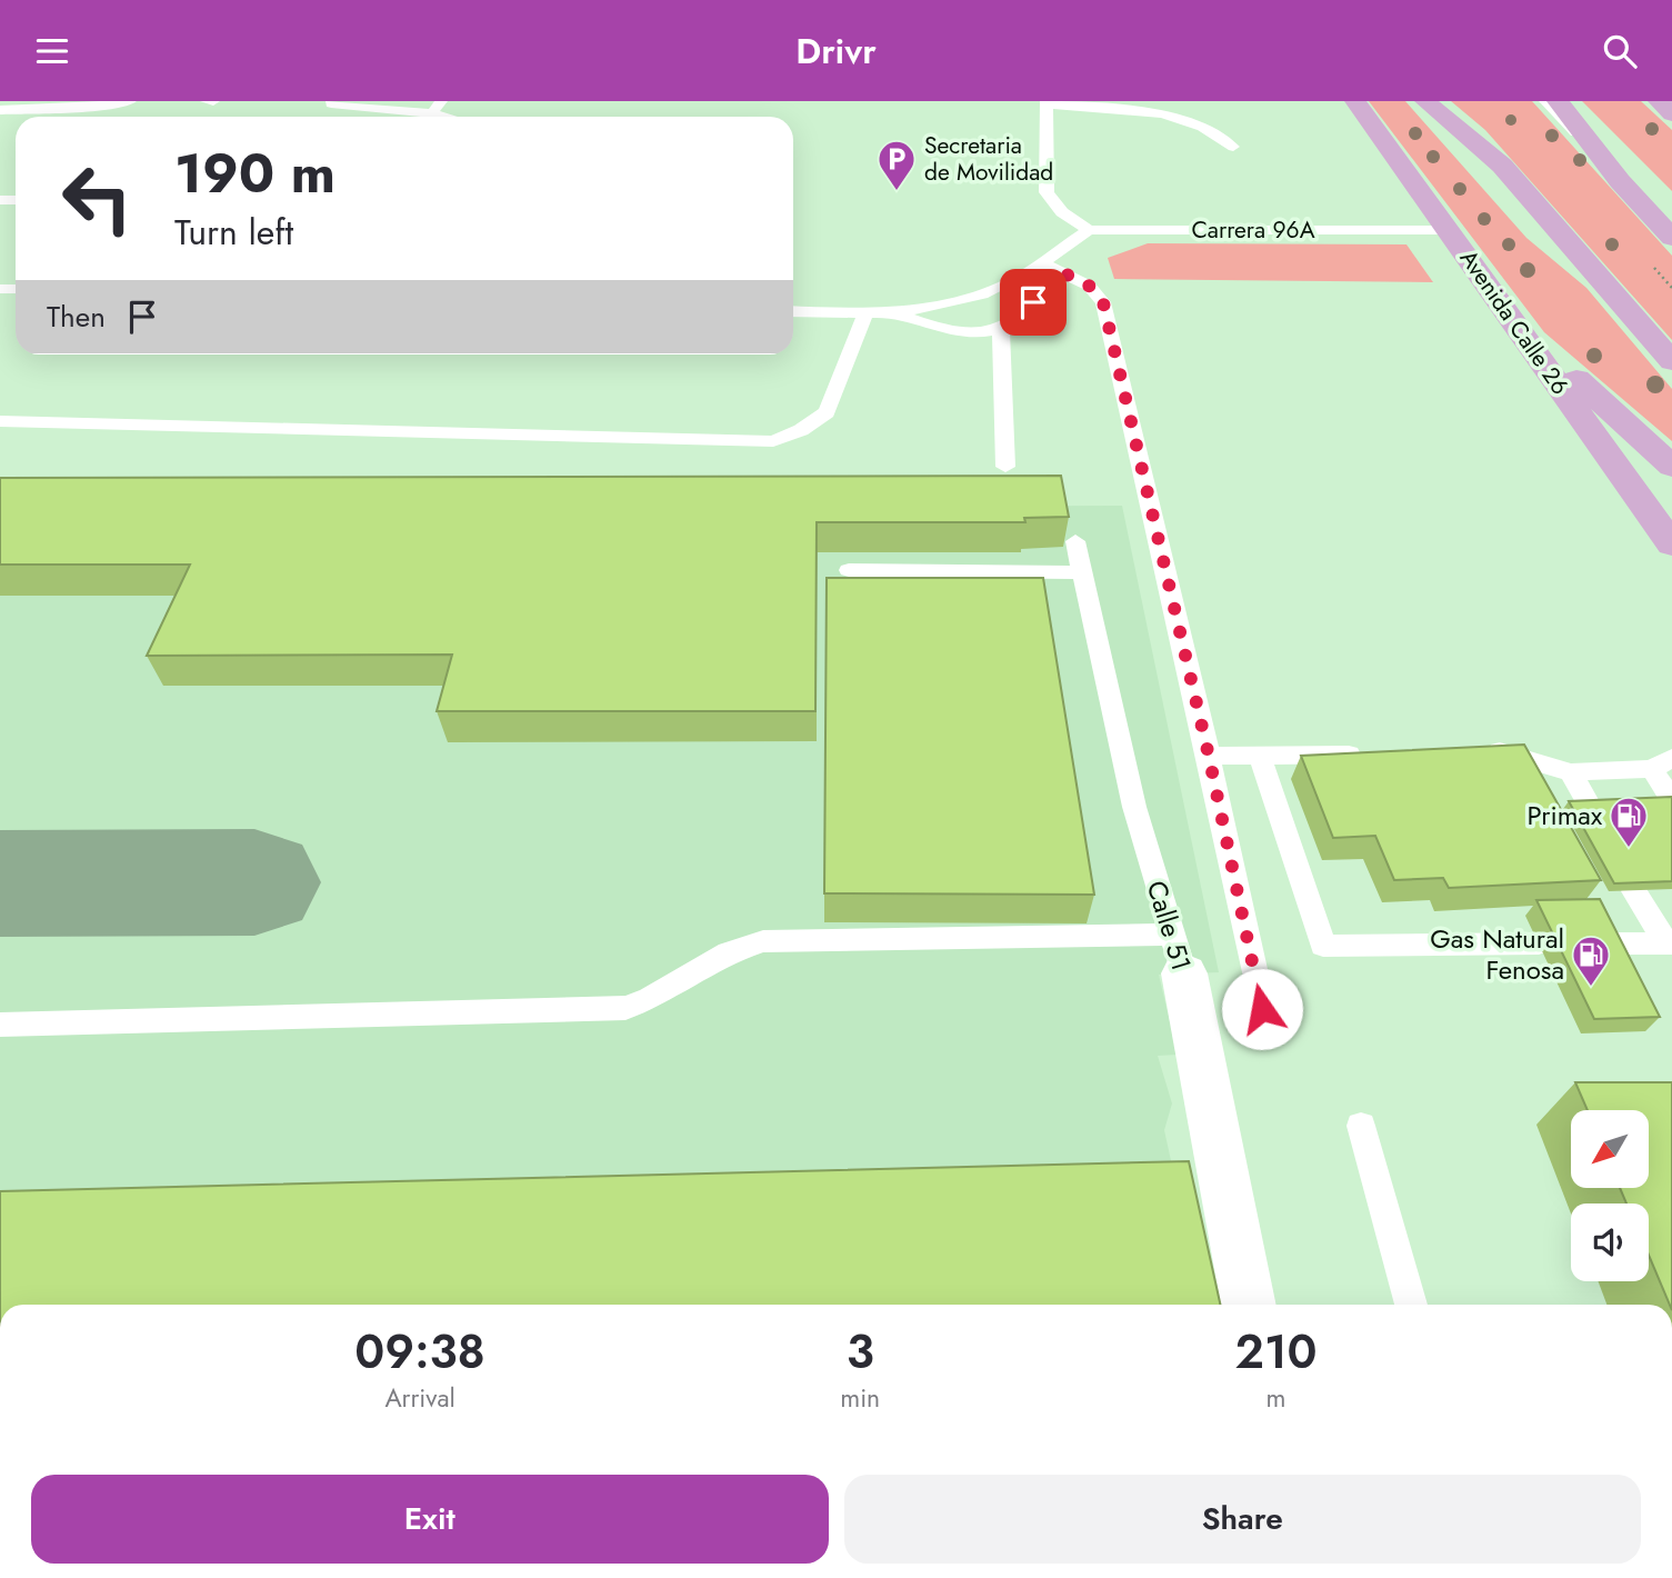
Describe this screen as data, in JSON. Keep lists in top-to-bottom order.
{
  "streets": {
    "main road": ["Avenida Calle 26"],
    "street": ["Calle 51"],
    "lane": ["Carrera 96A"]
  },
  "crossings": [
    ["Carrera 96A", "Avenida Calle 26"]
  ],
  "places": {
    "parking": ["Secretaria de Movilidad"],
    "fuel station": ["Primax", "Gas Natural Fenosa"]
  },
  "north": "bottom left",
  "page": {
    "header": "Drivr",
    "turn": ["190 m", "Turn left"],
    "then": "Then",
    "eta": [
      "09:38",
      "Arrival",
      "3",
      "min",
      "210",
      "m"
    ],
    "buttons": ["Exit", "Share"]
  }
}
